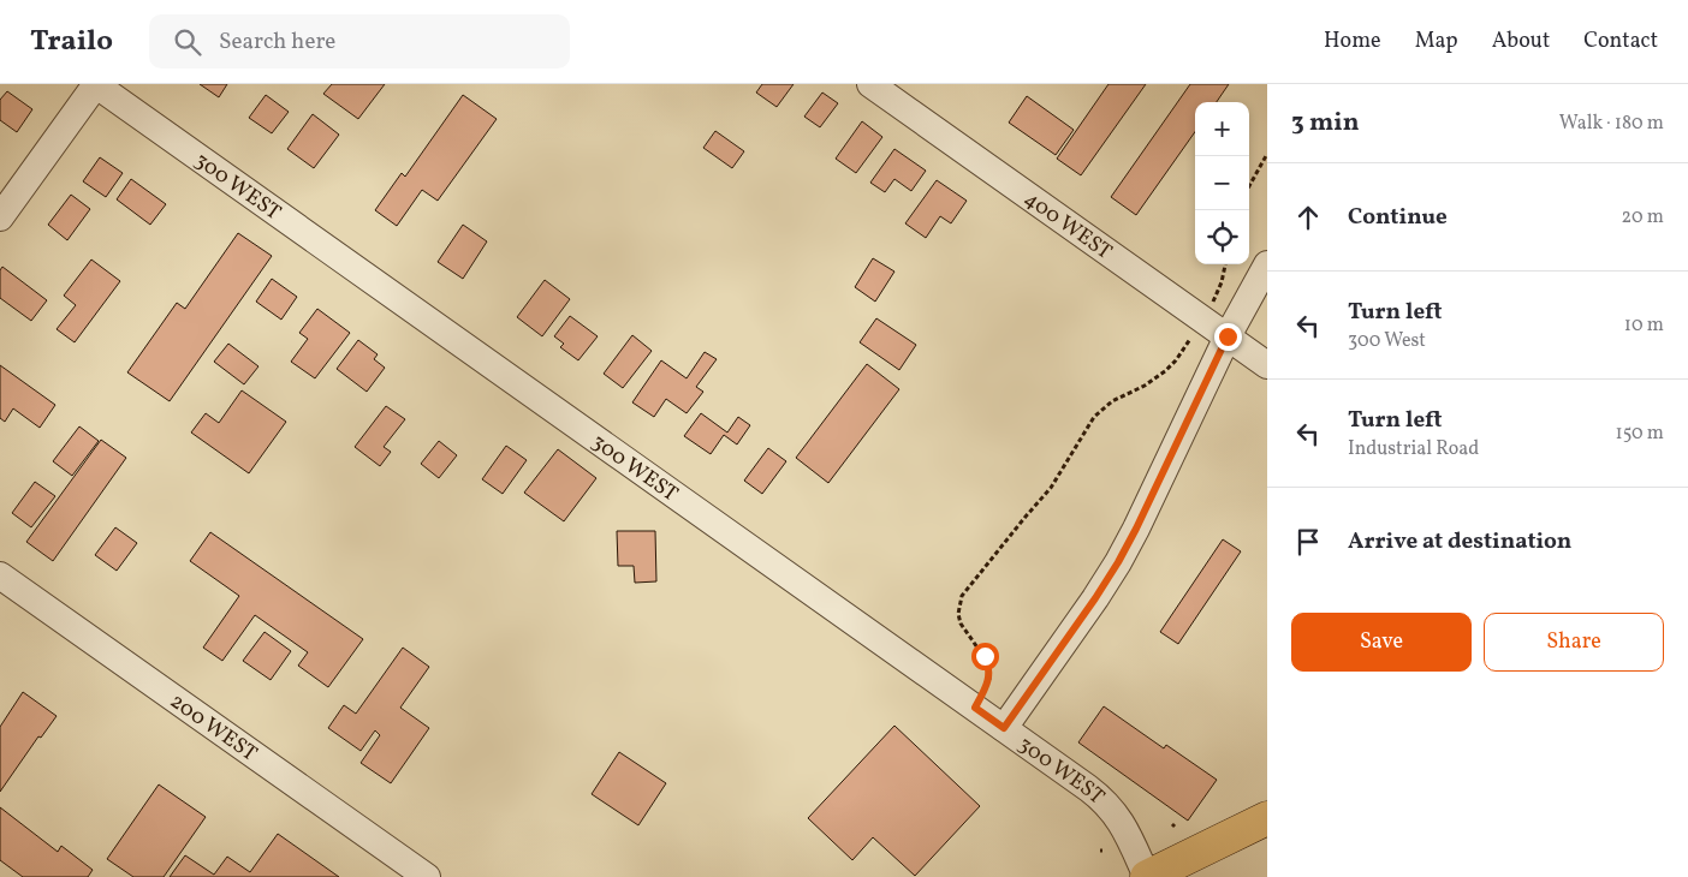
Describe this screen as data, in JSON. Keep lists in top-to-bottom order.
{
  "streets": {
    "street": ["300 WEST", "400 WEST", "200 WEST"]
  },
  "page": {
    "header": "Trailo",
    "search": "Search here",
    "nav": [
      "Home",
      "Map",
      "About",
      "Contact"
    ],
    "heading": ["3 min", "Walk · 180 m"],
    "map_buttons": ["+", "−"],
    "list": [
      ["Continue", "20 m"],
      ["Turn left", "300 West", "10 m"],
      ["Turn left", "Industrial Road", "150 m"],
      "Arrive at destination"
    ],
    "buttons": ["Save", "Share"]
  }
}
